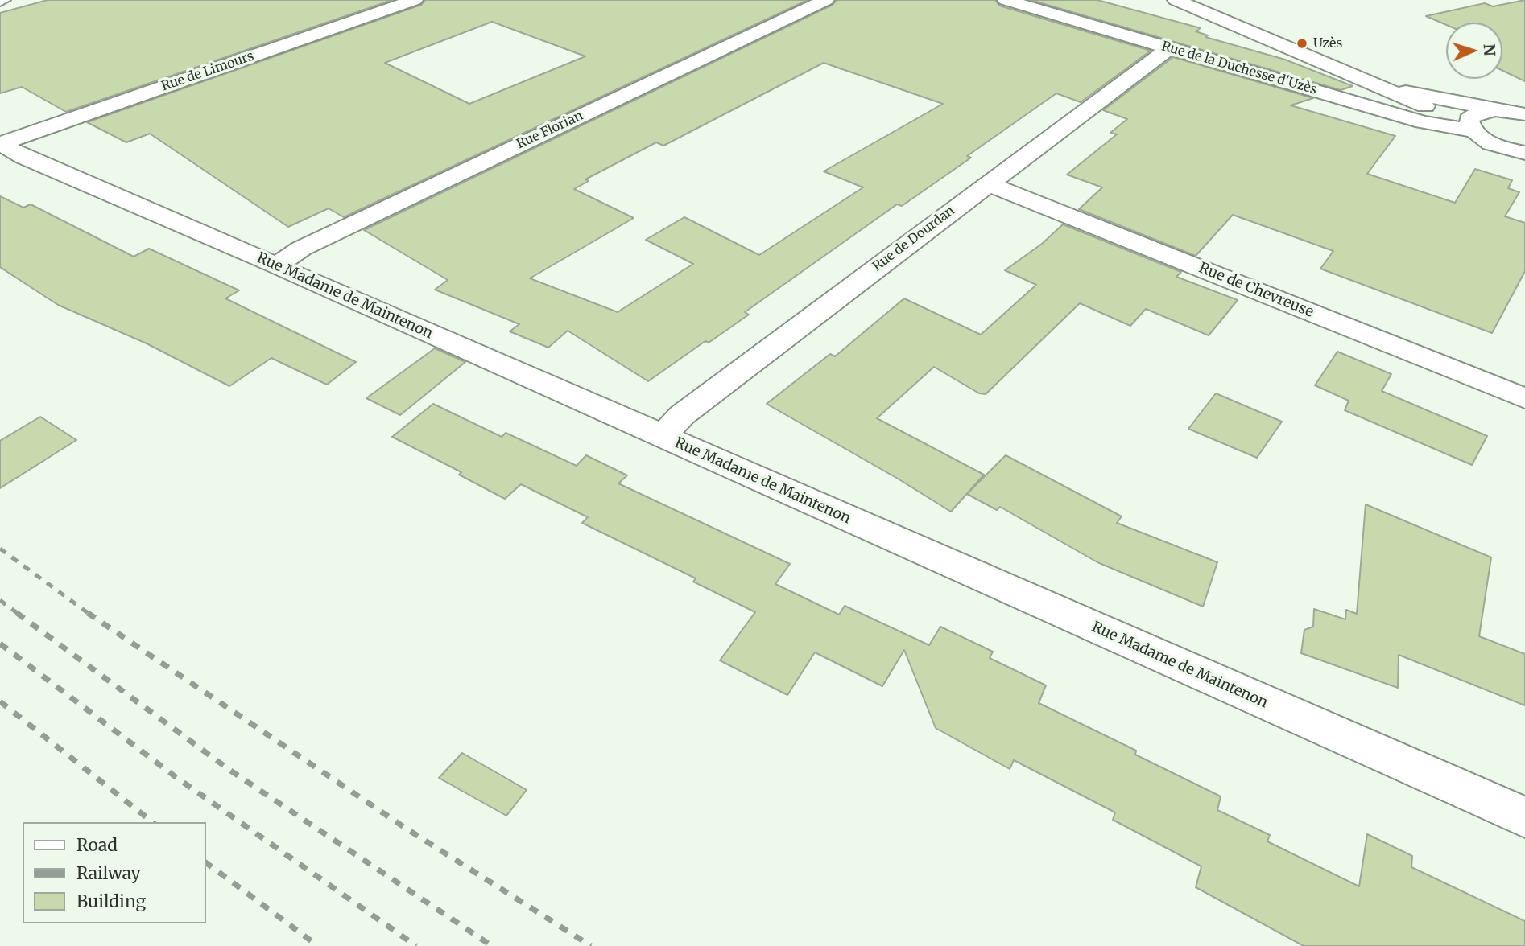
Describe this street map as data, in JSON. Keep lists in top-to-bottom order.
{
  "streets": {
    "street": [
      "Rue de la Duchesse d'Uzès",
      "Rue de Limours",
      "Rue Florian",
      "Rue de Dourdan",
      "Rue de Chevreuse",
      "Rue Madame de Maintenon"
    ]
  },
  "crossings": [
    ["Rue de la Duchesse d'Uzès", "Rue de Dourdan"],
    ["Rue de Limours", "Rue Madame de Maintenon"],
    ["Rue Florian", "Rue Madame de Maintenon"],
    ["Rue de Dourdan", "Rue de Chevreuse"],
    ["Rue de Dourdan", "Rue Madame de Maintenon"]
  ],
  "places": ["Uzès"],
  "legend": ["Road", "Railway", "Building"],
  "north": "right"
}
